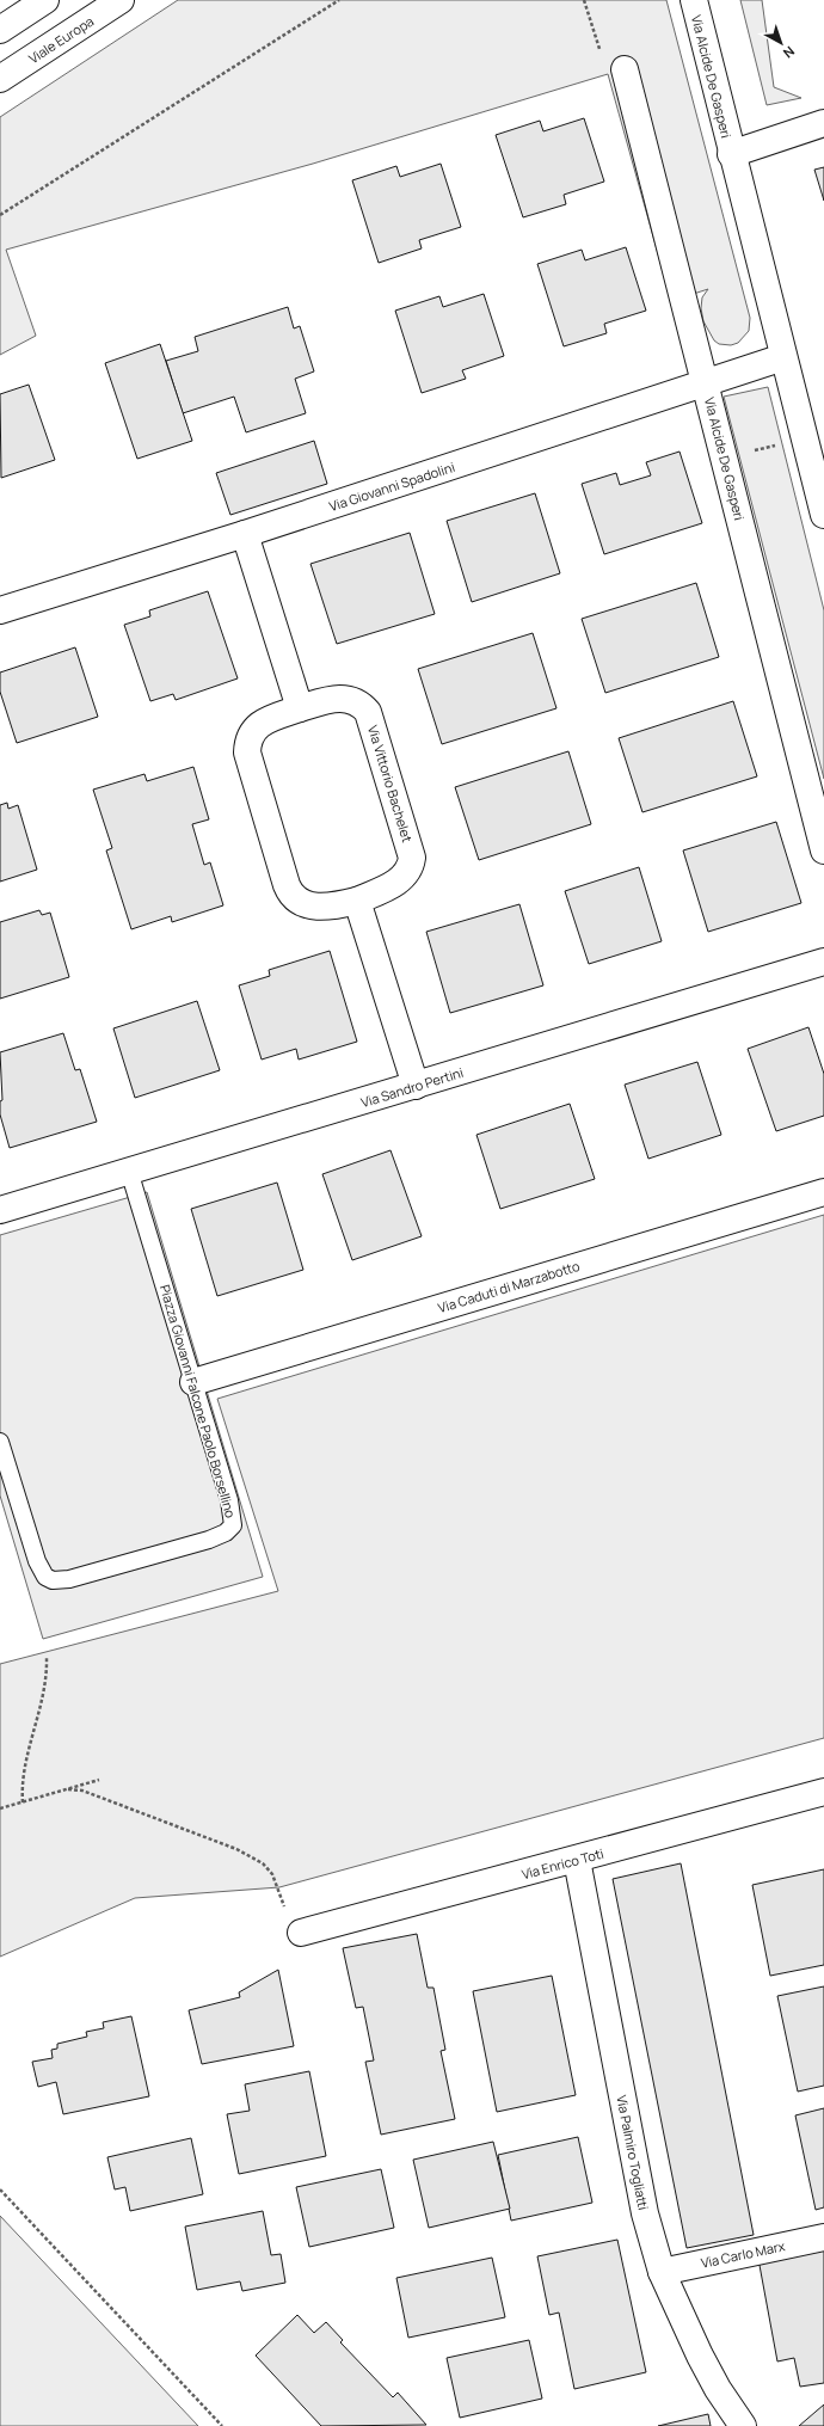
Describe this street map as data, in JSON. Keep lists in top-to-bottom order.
{
  "streets": {
    "street": [
      "Viale Europa",
      "Via Alcide De Gasperi",
      "Via Giovanni Spadolini",
      "Via Vittorio Bachelet",
      "Via Sandro Pertini",
      "Via Caduti di Marzabotto",
      "Via Enrico Toti",
      "Via Palmiro Togliatti",
      "Via Carlo Marx"
    ],
    "lane": ["Piazza Giovanni Falcone Paolo Borsellino"]
  },
  "crossings": [
    ["Via Alcide De Gasperi", "Via Giovanni Spadolini"],
    ["Via Sandro Pertini", "Piazza Giovanni Falcone Paolo Borsellino"],
    ["Via Caduti di Marzabotto", "Piazza Giovanni Falcone Paolo Borsellino"],
    ["Via Enrico Toti", "Via Palmiro Togliatti"],
    ["Via Palmiro Togliatti", "Via Carlo Marx"]
  ],
  "north": "bottom right"
}
